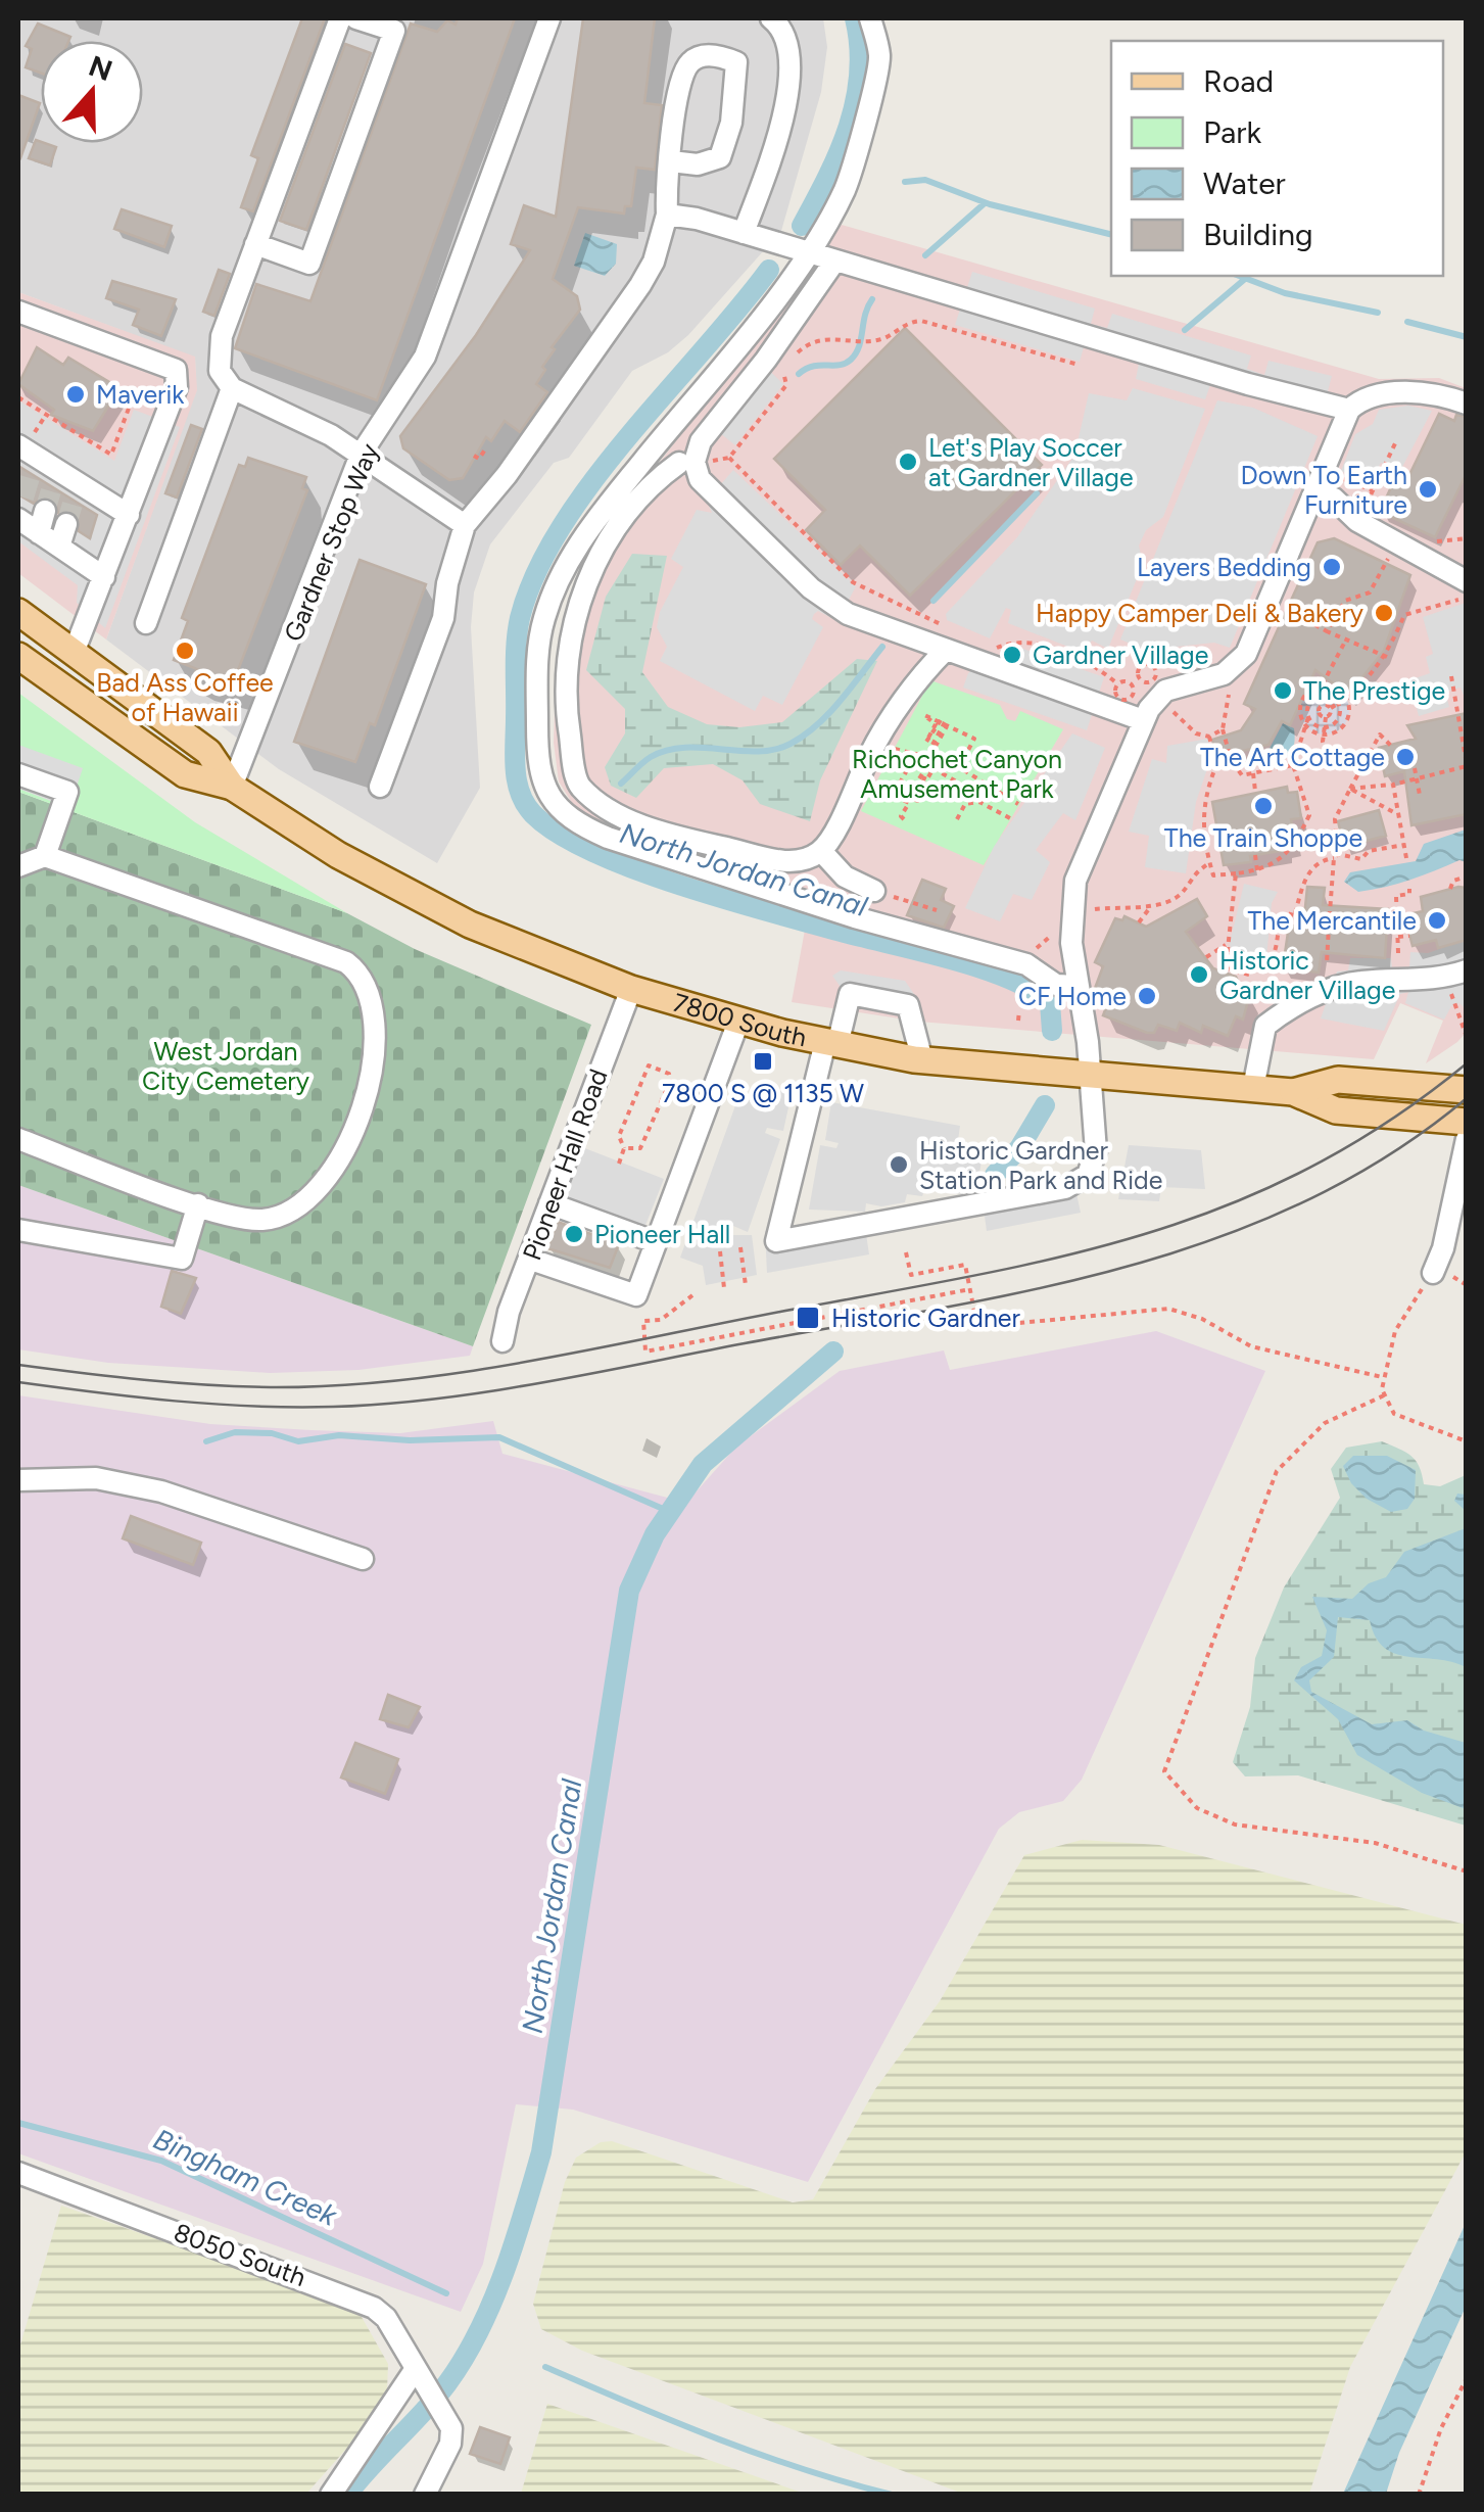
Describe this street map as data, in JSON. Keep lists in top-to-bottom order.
{
  "streets": {
    "main road": ["7800 South"],
    "street": ["Gardner Stop Way", "Pioneer Hall Road", "8050 South"]
  },
  "crossings": [
    ["Gardner Stop Way", "7800 South"],
    ["7800 South", "Pioneer Hall Road"]
  ],
  "water": ["North Jordan Canal", "Bingham Creek"],
  "parks": ["Richochet Canyon Amusement Park", "West Jordan City Cemetery"],
  "places": {
    "other": [
      "Maverik",
      "Let's Play Soccer at Gardner Village",
      "Down To Earth Furniture",
      "Layers Bedding",
      "Happy Camper Deli & Bakery",
      "Bad Ass Coffee of Hawaii",
      "Gardner Village",
      "The Prestige",
      "The Art Cottage",
      "The Train Shoppe",
      "The Mercantile",
      "Historic Gardner Village",
      "CF Home",
      "Historic Gardner Station Park and Ride",
      "Pioneer Hall"
    ],
    "transit": ["7800 S @ 1135 W", "Historic Gardner"]
  },
  "legend": [
    "Road",
    "Park",
    "Water",
    "Building"
  ],
  "north": "top"
}
